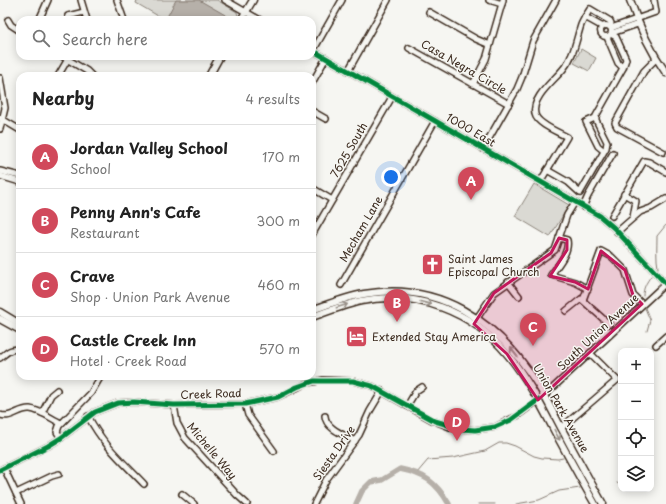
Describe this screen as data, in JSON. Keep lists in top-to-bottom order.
{
  "streets": {
    "main road": ["Union Park Avenue"],
    "street": [
      "Casa Negra Circle",
      "1000 East",
      "7625 South",
      "Mecham Lane",
      "South Union Avenue",
      "Creek Road",
      "Michelle Way",
      "Siesta Drive"
    ]
  },
  "crossings": [
    ["1000 East", "7625 South"],
    ["1000 East", "Mecham Lane"],
    ["1000 East", "South Union Avenue"],
    ["South Union Avenue", "Creek Road"],
    ["South Union Avenue", "Union Park Avenue"],
    ["Creek Road", "Union Park Avenue"],
    ["Creek Road", "Michelle Way"],
    ["Creek Road", "Siesta Drive"]
  ],
  "places": {
    "church": ["Saint James Episcopal Church"],
    "hotel": ["Extended Stay America"]
  },
  "page": {
    "search": "Search here",
    "heading": ["Nearby", "4 results"],
    "list": [
      {
        "mark": "A",
        "name": "Jordan Valley School",
        "note": "School",
        "value": "170 m"
      },
      {
        "mark": "B",
        "name": "Penny Ann's Cafe",
        "note": "Restaurant",
        "value": "300 m"
      },
      {
        "mark": "C",
        "name": "Crave",
        "note": "Shop · Union Park Avenue",
        "value": "460 m"
      },
      {
        "mark": "D",
        "name": "Castle Creek Inn",
        "note": "Hotel · Creek Road",
        "value": "570 m"
      }
    ],
    "pins": [
      "A",
      "B",
      "C",
      "D"
    ],
    "map_buttons": ["+", "−"]
  }
}
